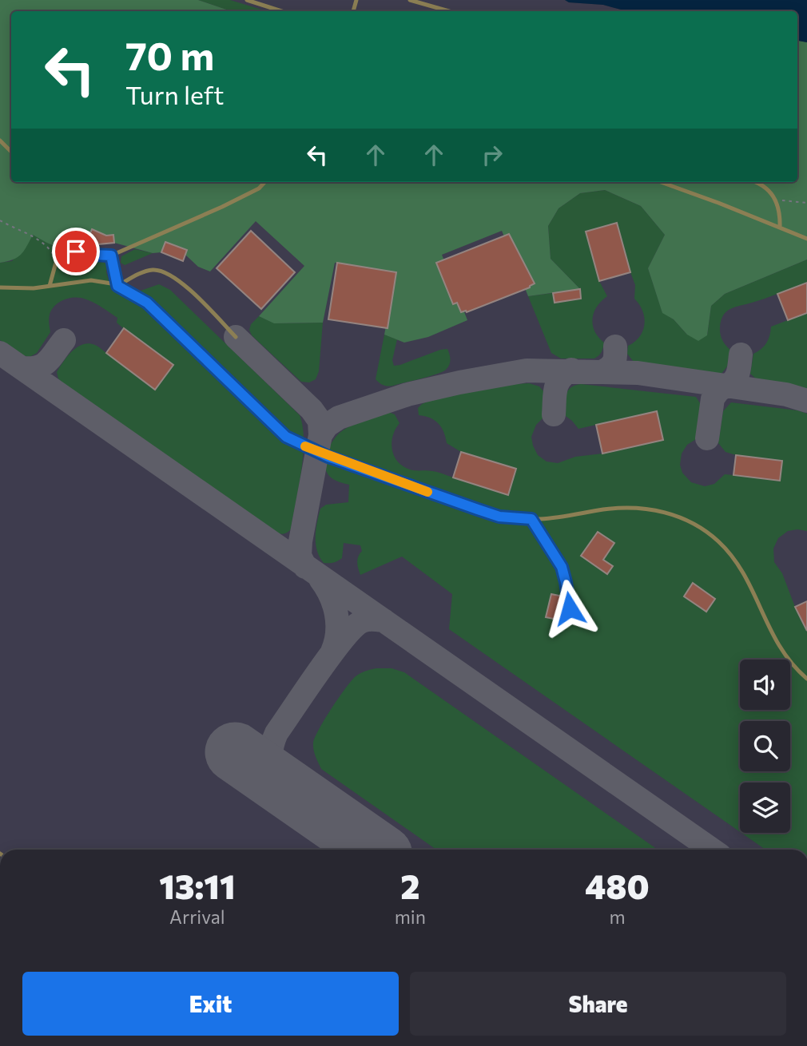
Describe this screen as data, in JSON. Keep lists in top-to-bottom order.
{
  "page": {
    "turn": ["70 m", "Turn left"],
    "eta": [
      "13:11",
      "Arrival",
      "2",
      "min",
      "480",
      "m"
    ],
    "buttons": ["Exit", "Share"]
  }
}
